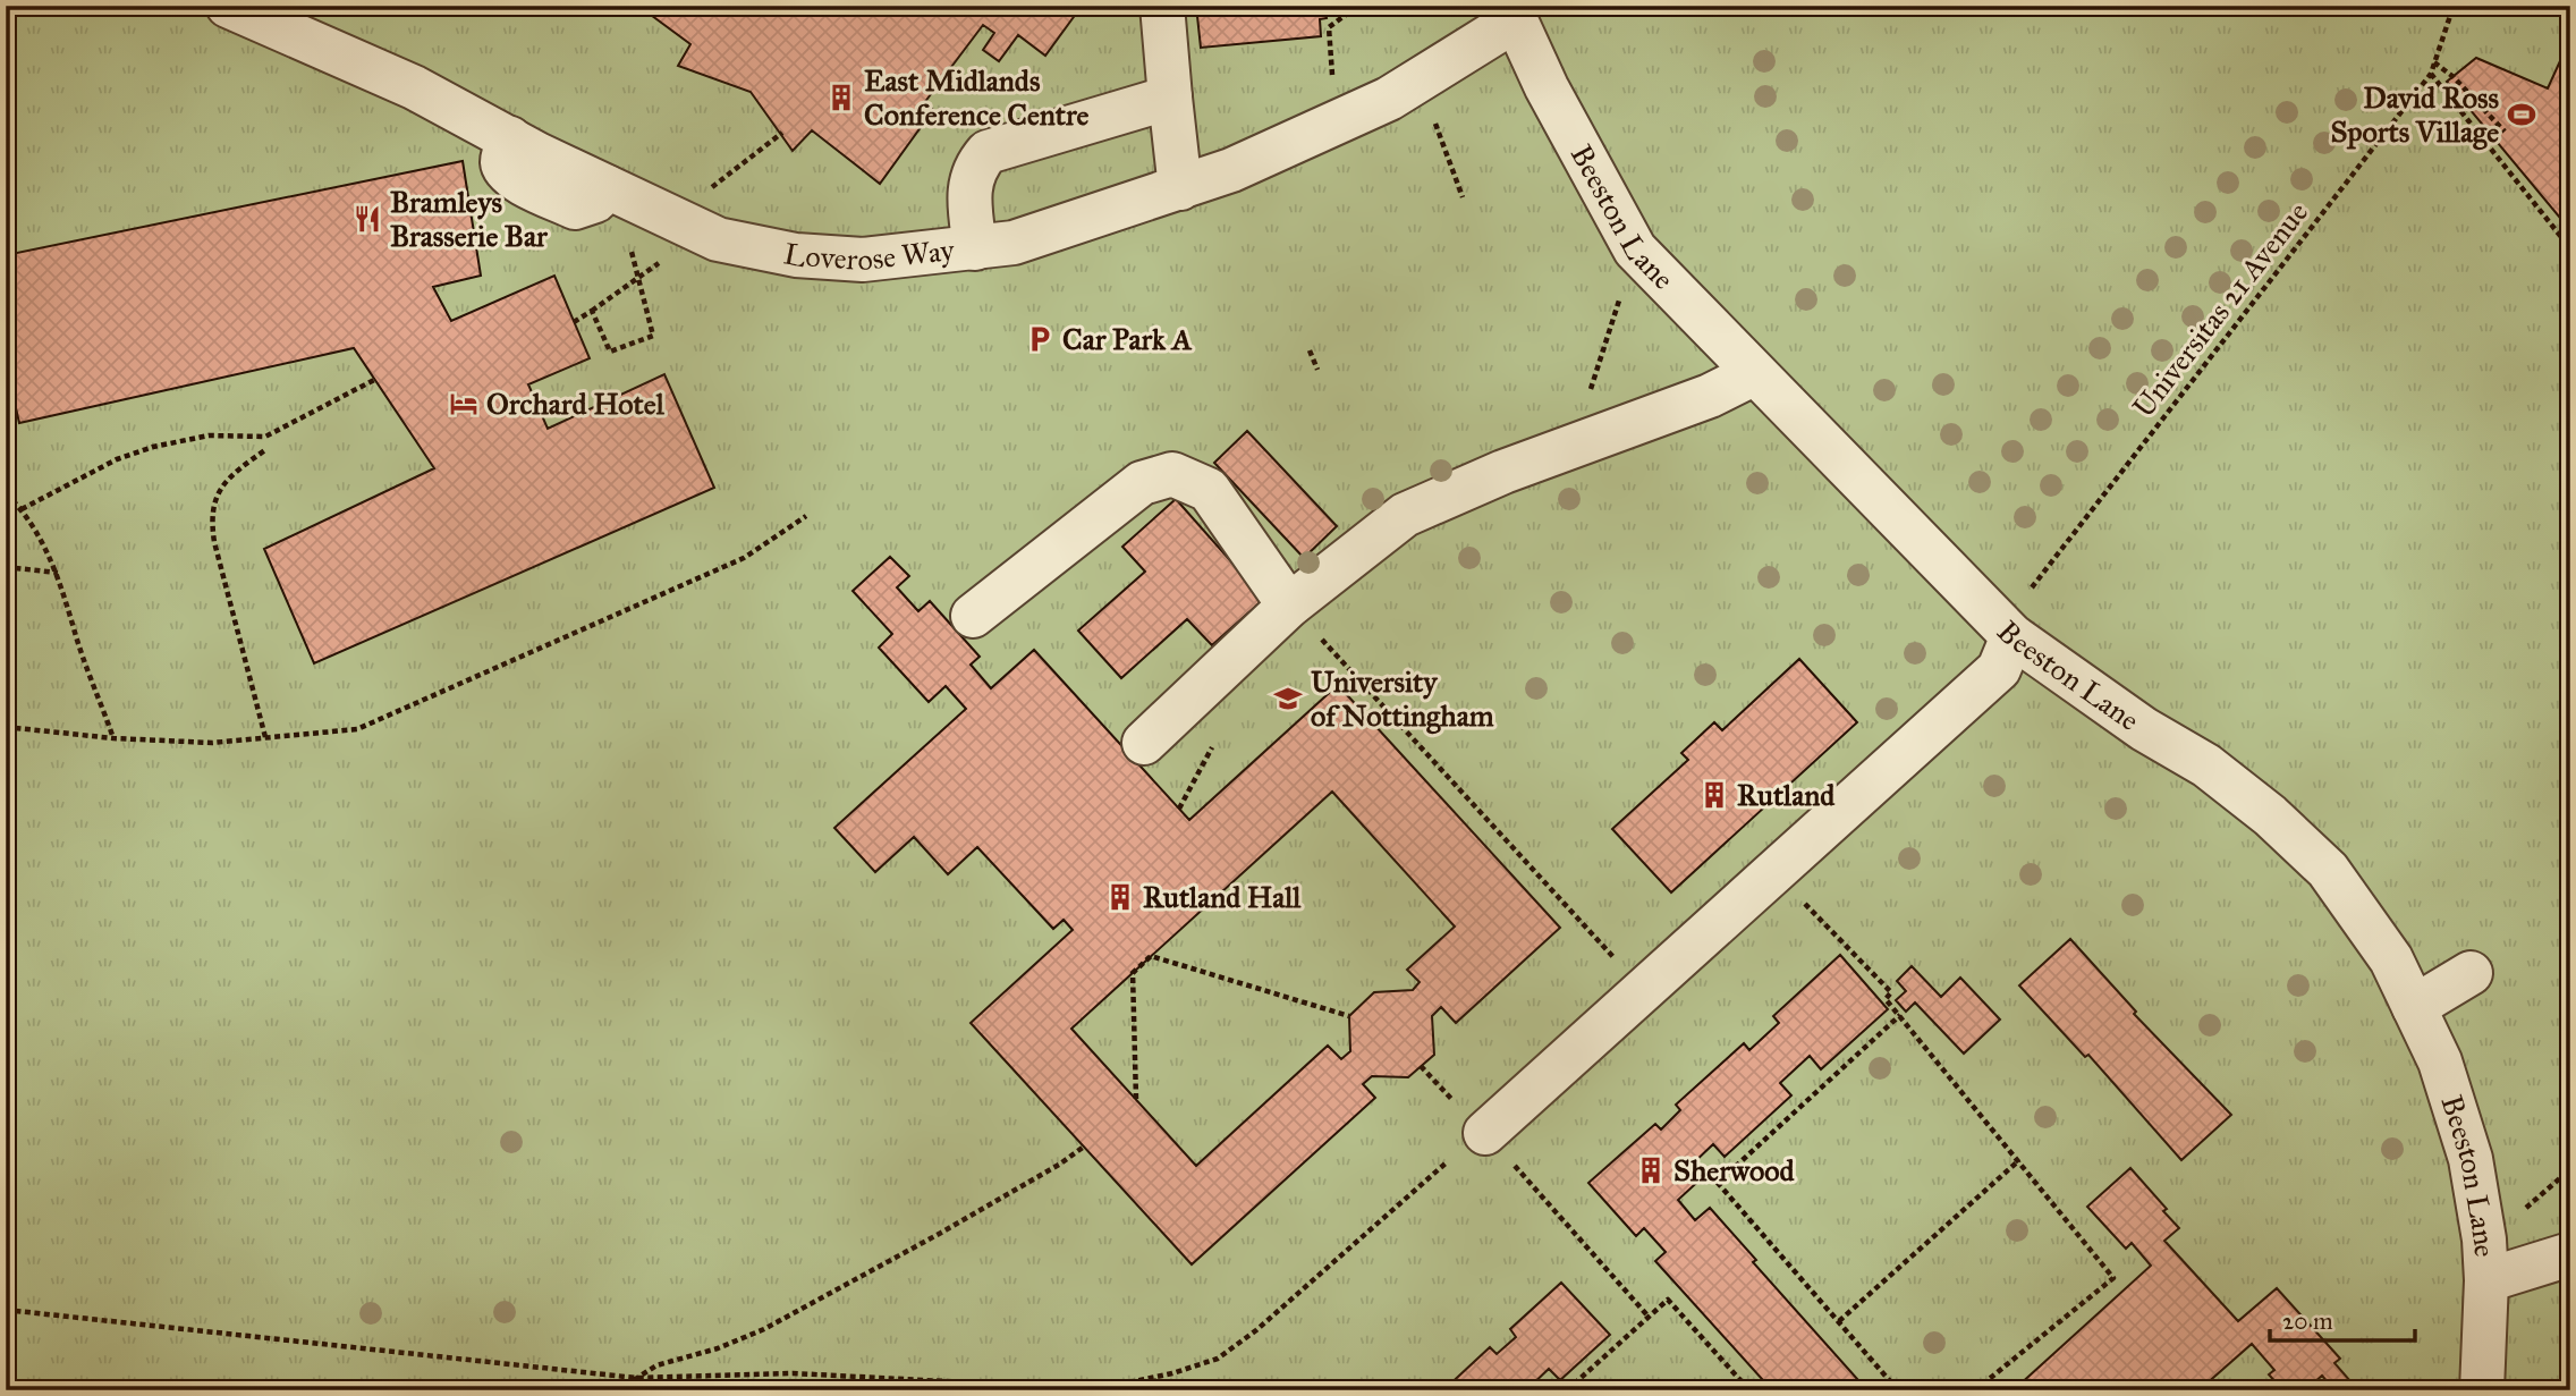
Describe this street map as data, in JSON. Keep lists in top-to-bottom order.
{
  "streets": {
    "street": ["Beeston Lane", "Loverose Way"],
    "path": ["Universitas 21 Avenue"]
  },
  "crossings": [
    ["Beeston Lane", "Loverose Way"],
    ["Beeston Lane", "Universitas 21 Avenue"]
  ],
  "places": {
    "building": [
      "East Midlands Conference Centre",
      "Rutland",
      "Rutland Hall",
      "Sherwood"
    ],
    "sports": ["David Ross Sports Village"],
    "restaurant": ["Bramleys Brasserie Bar"],
    "parking": ["Car Park A"],
    "hotel": ["Orchard Hotel"],
    "school or university": ["University of Nottingham"]
  },
  "scale_bar": "20 m"
}
